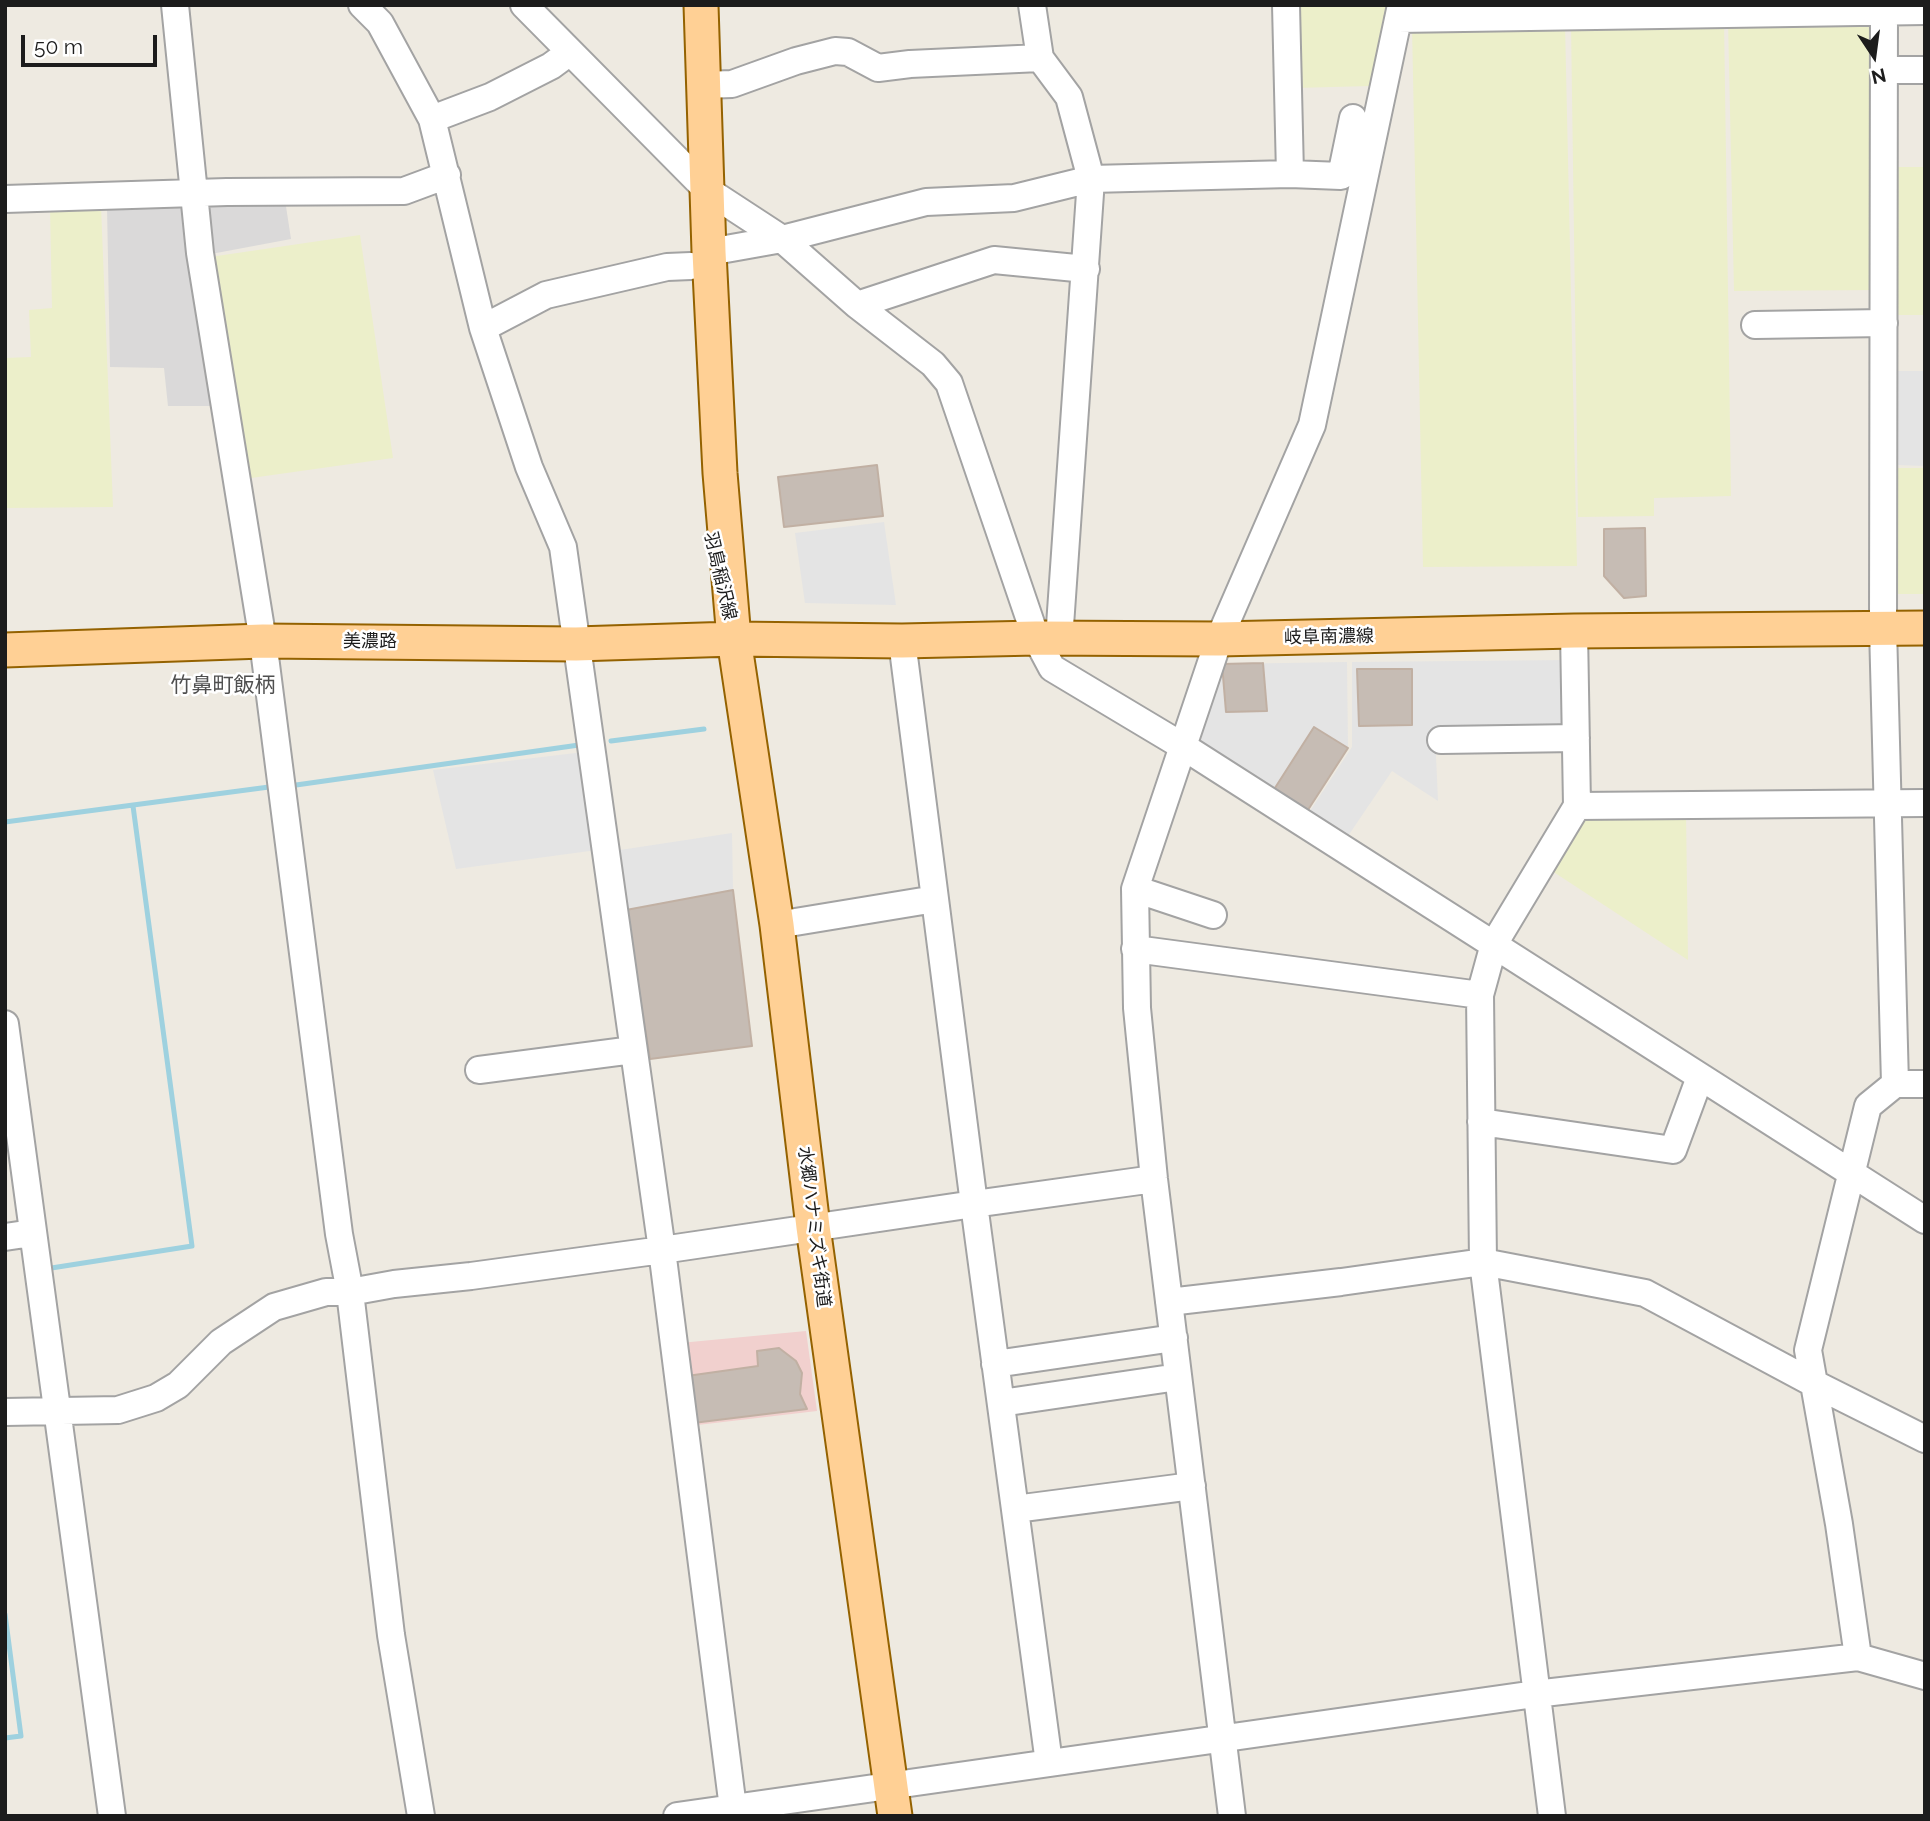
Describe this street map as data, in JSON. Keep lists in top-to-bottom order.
{
  "streets": {
    "main road": [
      "羽島稲沢線",
      "岐阜南濃線",
      "美濃路",
      "水郷ハナミズキ街道"
    ]
  },
  "crossings": [
    ["羽島稲沢線", "岐阜南濃線"],
    ["羽島稲沢線", "美濃路"],
    ["羽島稲沢線", "水郷ハナミズキ街道"],
    ["岐阜南濃線", "美濃路"],
    ["岐阜南濃線", "水郷ハナミズキ街道"],
    ["美濃路", "水郷ハナミズキ街道"]
  ],
  "districts": ["竹鼻町飯柄"],
  "scale_bar": "50 m",
  "north": "bottom"
}
